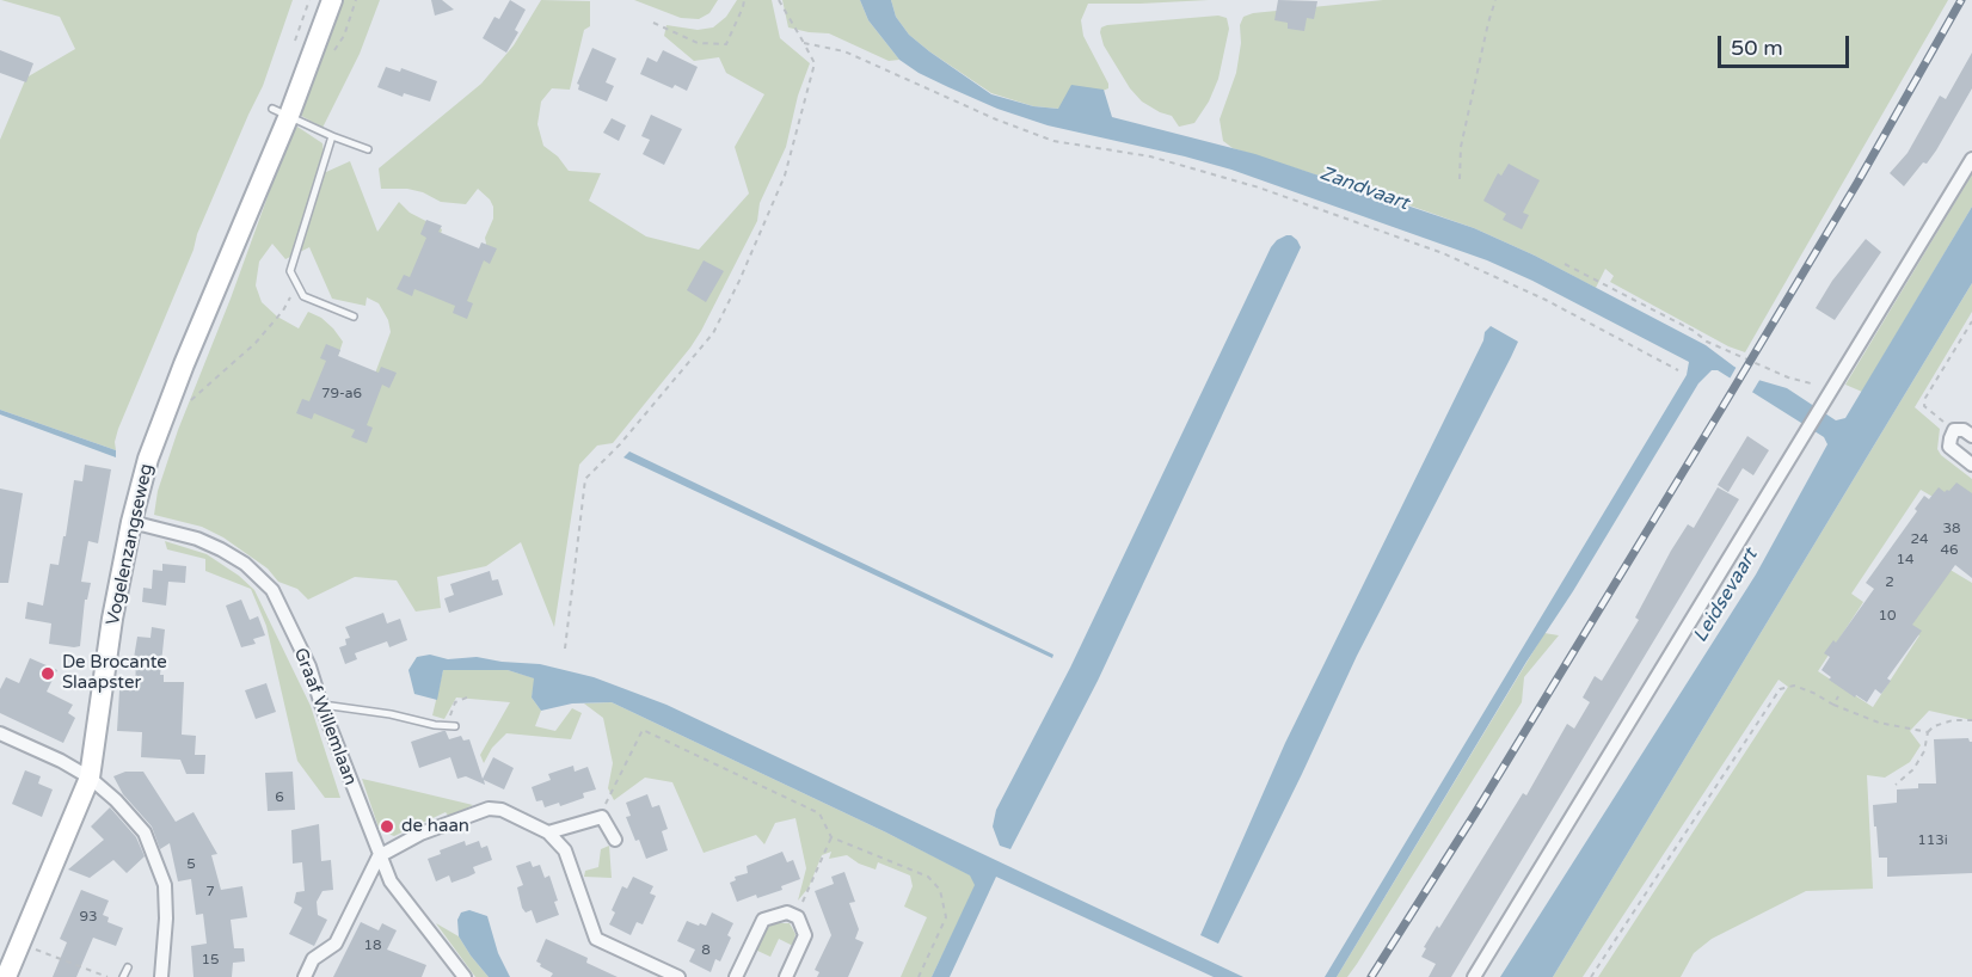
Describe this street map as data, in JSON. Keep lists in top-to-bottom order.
{
  "streets": {
    "main road": ["Vogelenzangseweg"],
    "street": ["Graaf Willemlaan"]
  },
  "crossings": [
    ["Vogelenzangseweg", "Graaf Willemlaan"]
  ],
  "water": ["Zandvaart", "Leidsevaart"],
  "places": ["De Brocante Slaapster", "de haan"],
  "house_numbers": [
    "79-a6",
    "38",
    "24",
    "46",
    "14",
    "2",
    "10",
    "6",
    "113i",
    "5",
    "7",
    "93",
    "18",
    "8",
    "15"
  ],
  "scale_bar": "50 m"
}
